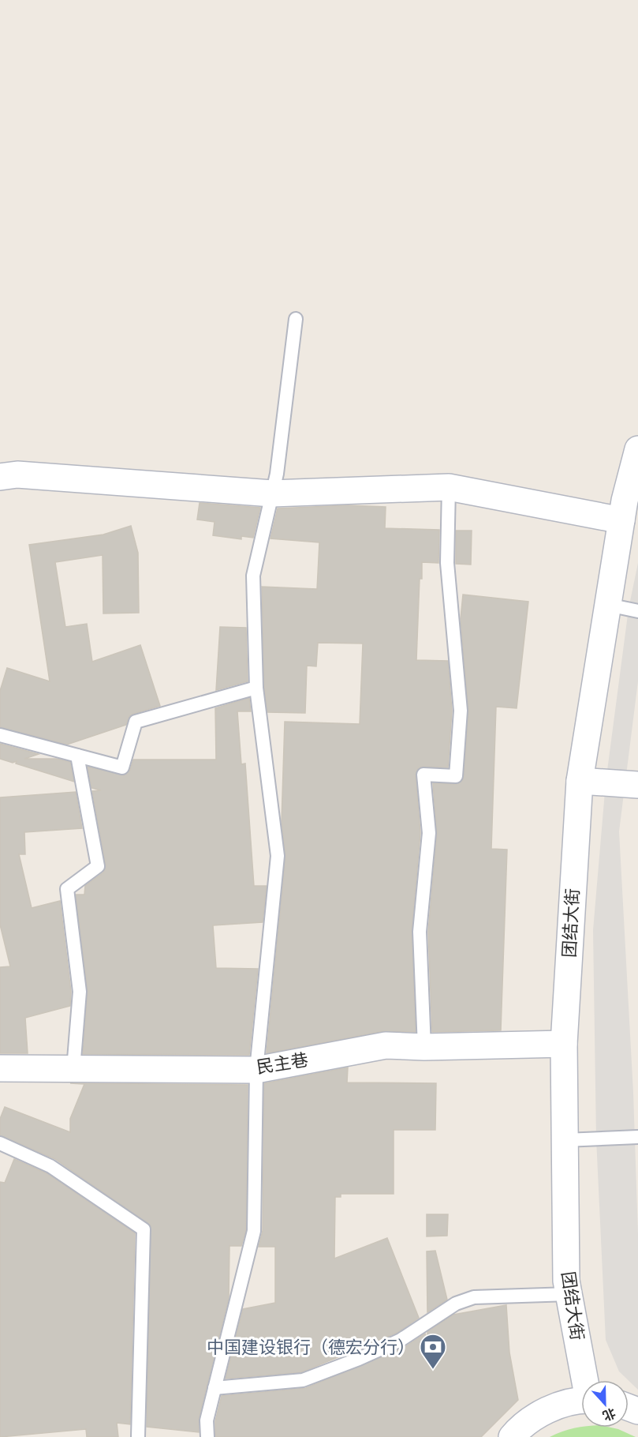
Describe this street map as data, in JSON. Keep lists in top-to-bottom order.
{
  "streets": {
    "street": ["团结大街", "民主巷"]
  },
  "crossings": [
    ["团结大街", "民主巷"]
  ],
  "places": {
    "bank": ["中国建设银行（德宏分行）"]
  },
  "north": "bottom"
}
